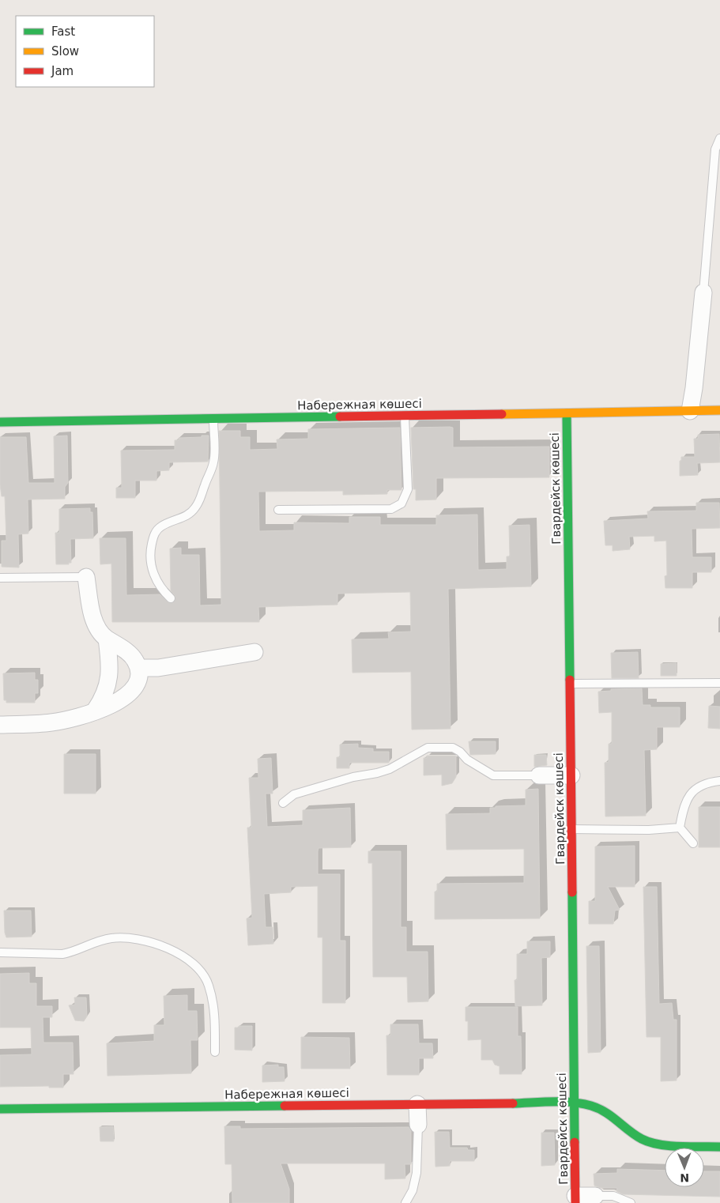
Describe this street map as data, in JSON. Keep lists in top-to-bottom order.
{
  "streets": {
    "street": ["Набережная көшесі", "Гвардейск көшесі"]
  },
  "crossings": [
    ["Набережная көшесі", "Гвардейск көшесі"]
  ],
  "legend": ["Fast", "Slow", "Jam"],
  "north": "bottom"
}
